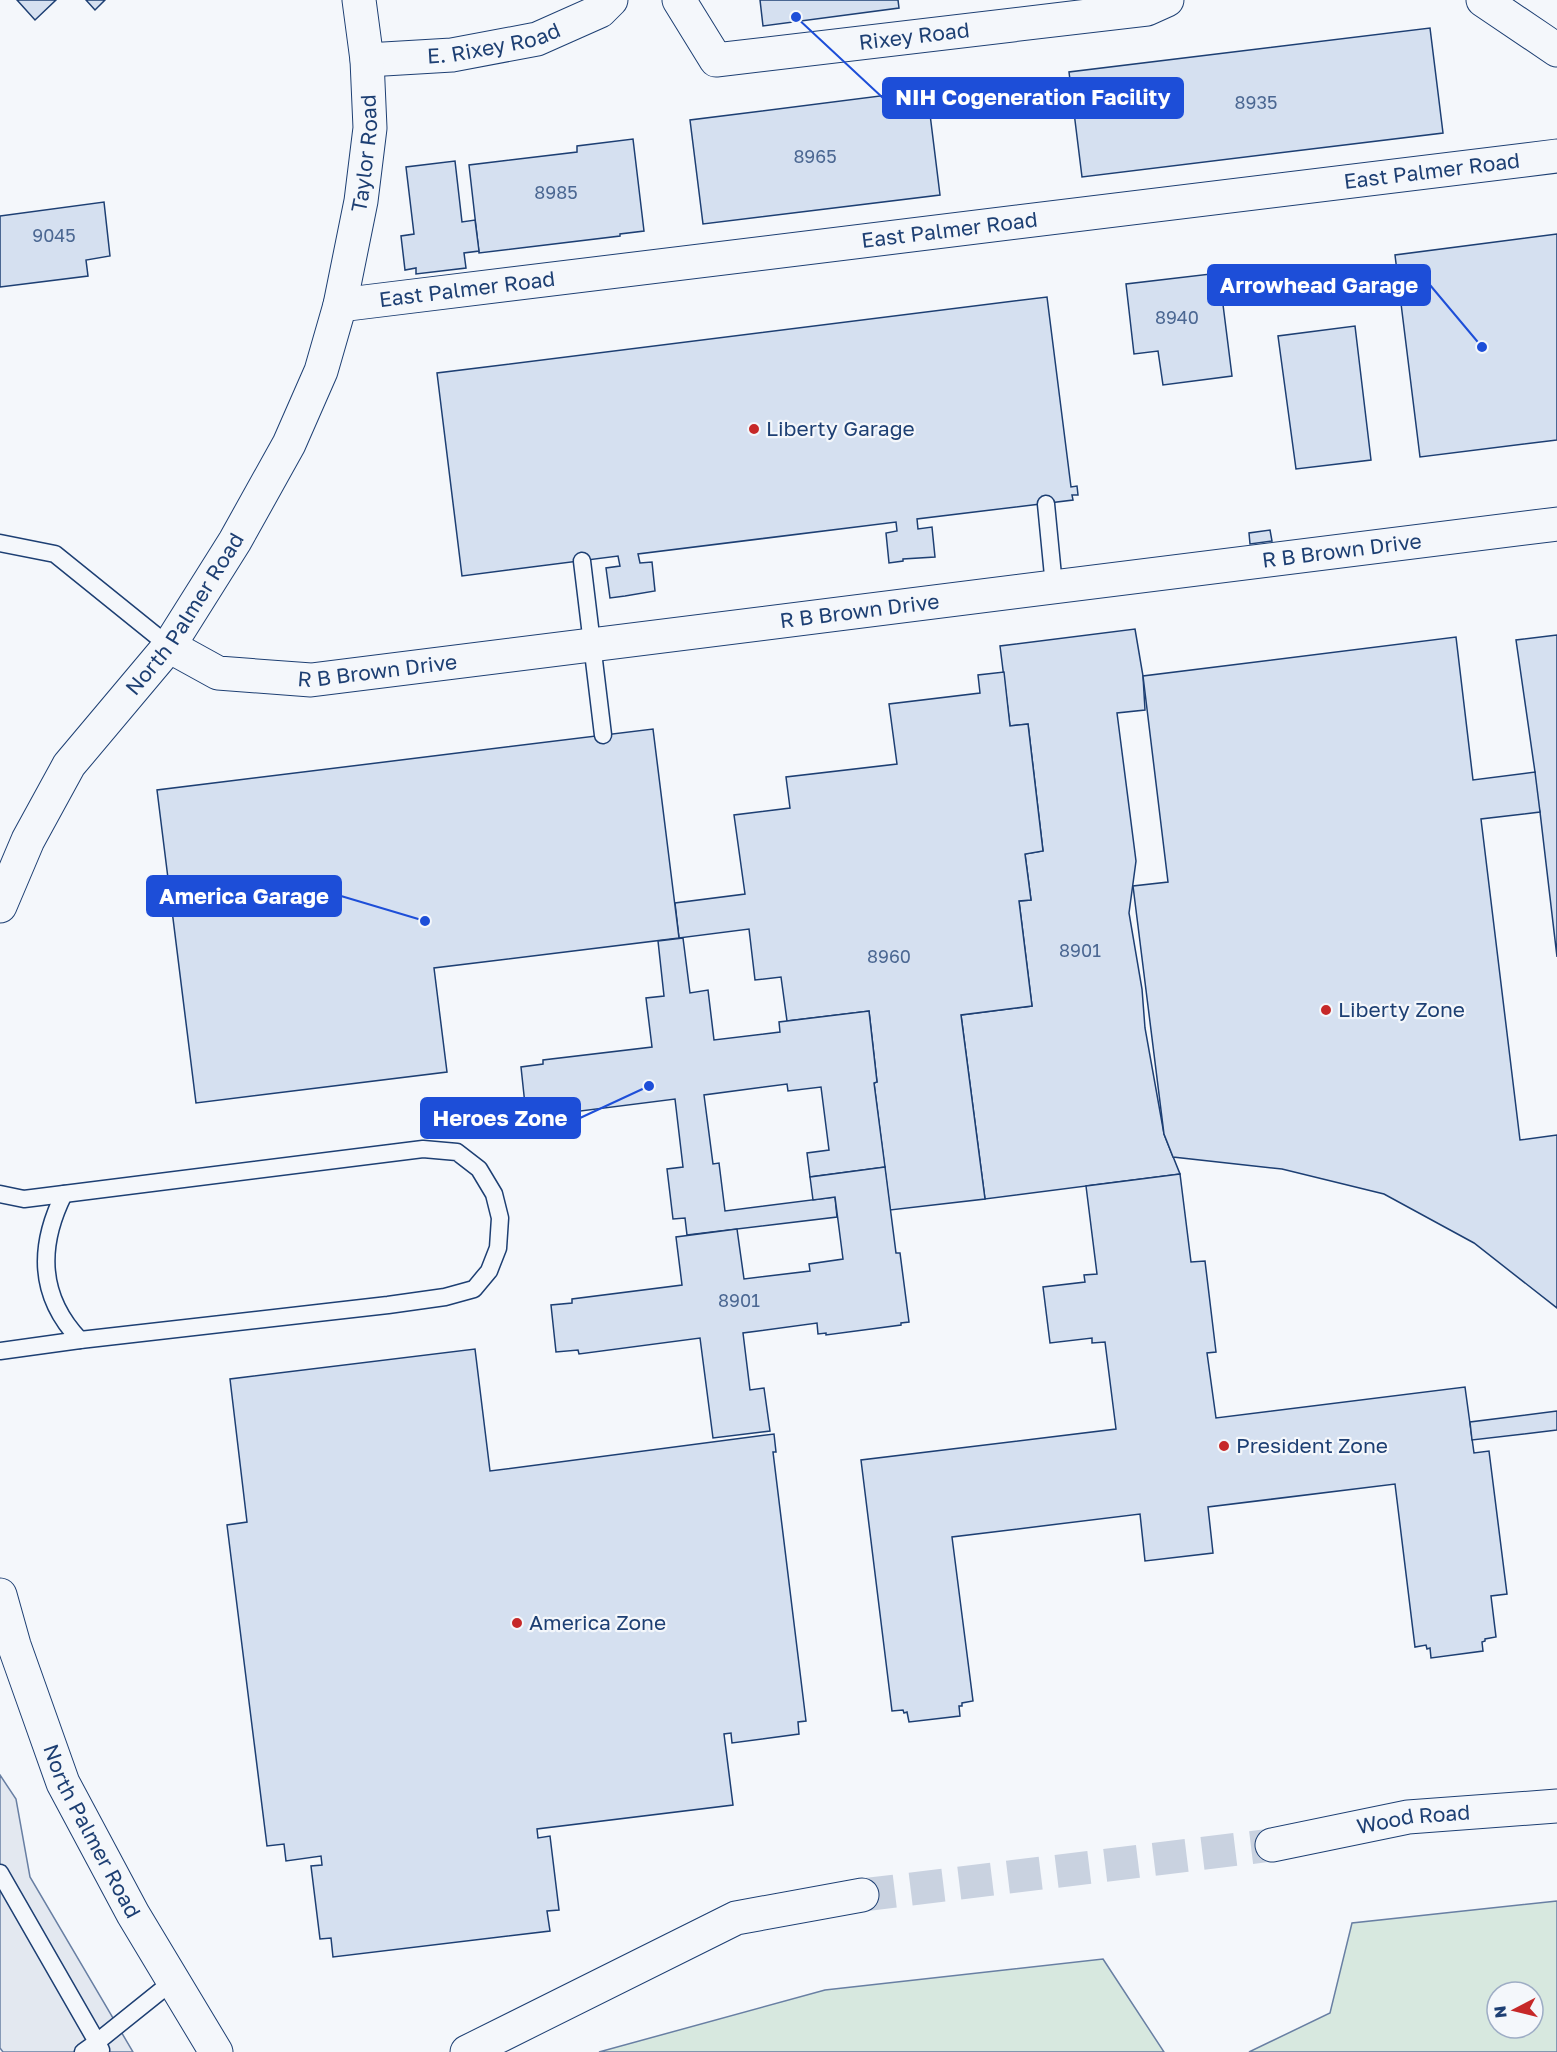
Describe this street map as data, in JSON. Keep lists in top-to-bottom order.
{
  "streets": {
    "street": [
      "Rixey Road",
      "E. Rixey Road",
      "Taylor Road",
      "East Palmer Road",
      "R B Brown Drive",
      "North Palmer Road",
      "Wood Road"
    ]
  },
  "crossings": [
    ["E. Rixey Road", "Taylor Road"],
    ["Taylor Road", "East Palmer Road"],
    ["Taylor Road", "North Palmer Road"],
    ["East Palmer Road", "North Palmer Road"],
    ["R B Brown Drive", "North Palmer Road"]
  ],
  "places": [
    "NIH Cogeneration Facility",
    "Arrowhead Garage",
    "Liberty Garage",
    "America Garage",
    "Liberty Zone",
    "Heroes Zone",
    "President Zone",
    "America Zone"
  ],
  "house_numbers": [
    "8935",
    "8965",
    "8985",
    "9045",
    "8940",
    "8901",
    "8960",
    "8901"
  ],
  "north": "left"
}
